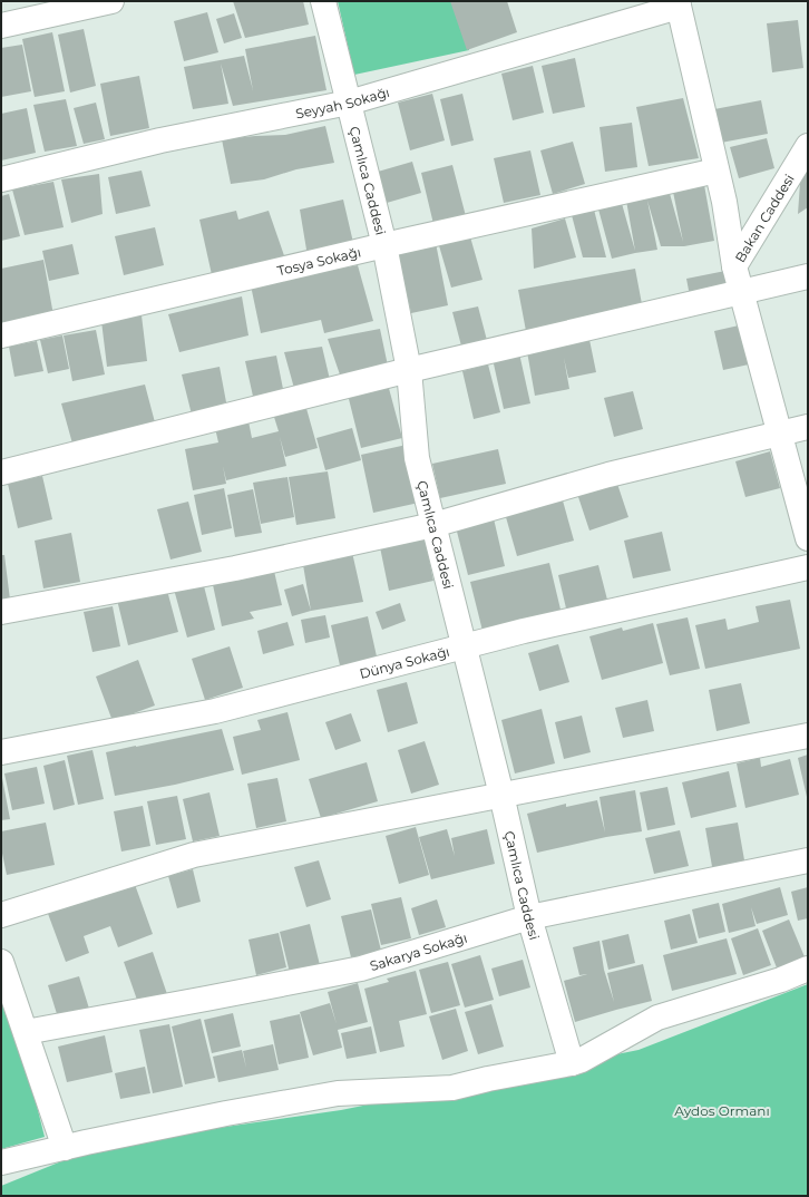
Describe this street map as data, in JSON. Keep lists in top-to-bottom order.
{
  "streets": {
    "street": [
      "Seyyah Sokağı",
      "Çamlıca Caddesi",
      "Bakan Caddesi",
      "Tosya Sokağı",
      "Dünya Sokağı",
      "Sakarya Sokağı"
    ]
  },
  "crossings": [
    ["Seyyah Sokağı", "Çamlıca Caddesi"],
    ["Çamlıca Caddesi", "Tosya Sokağı"],
    ["Çamlıca Caddesi", "Dünya Sokağı"],
    ["Çamlıca Caddesi", "Sakarya Sokağı"]
  ],
  "parks": ["Aydos Ormanı"]
}
